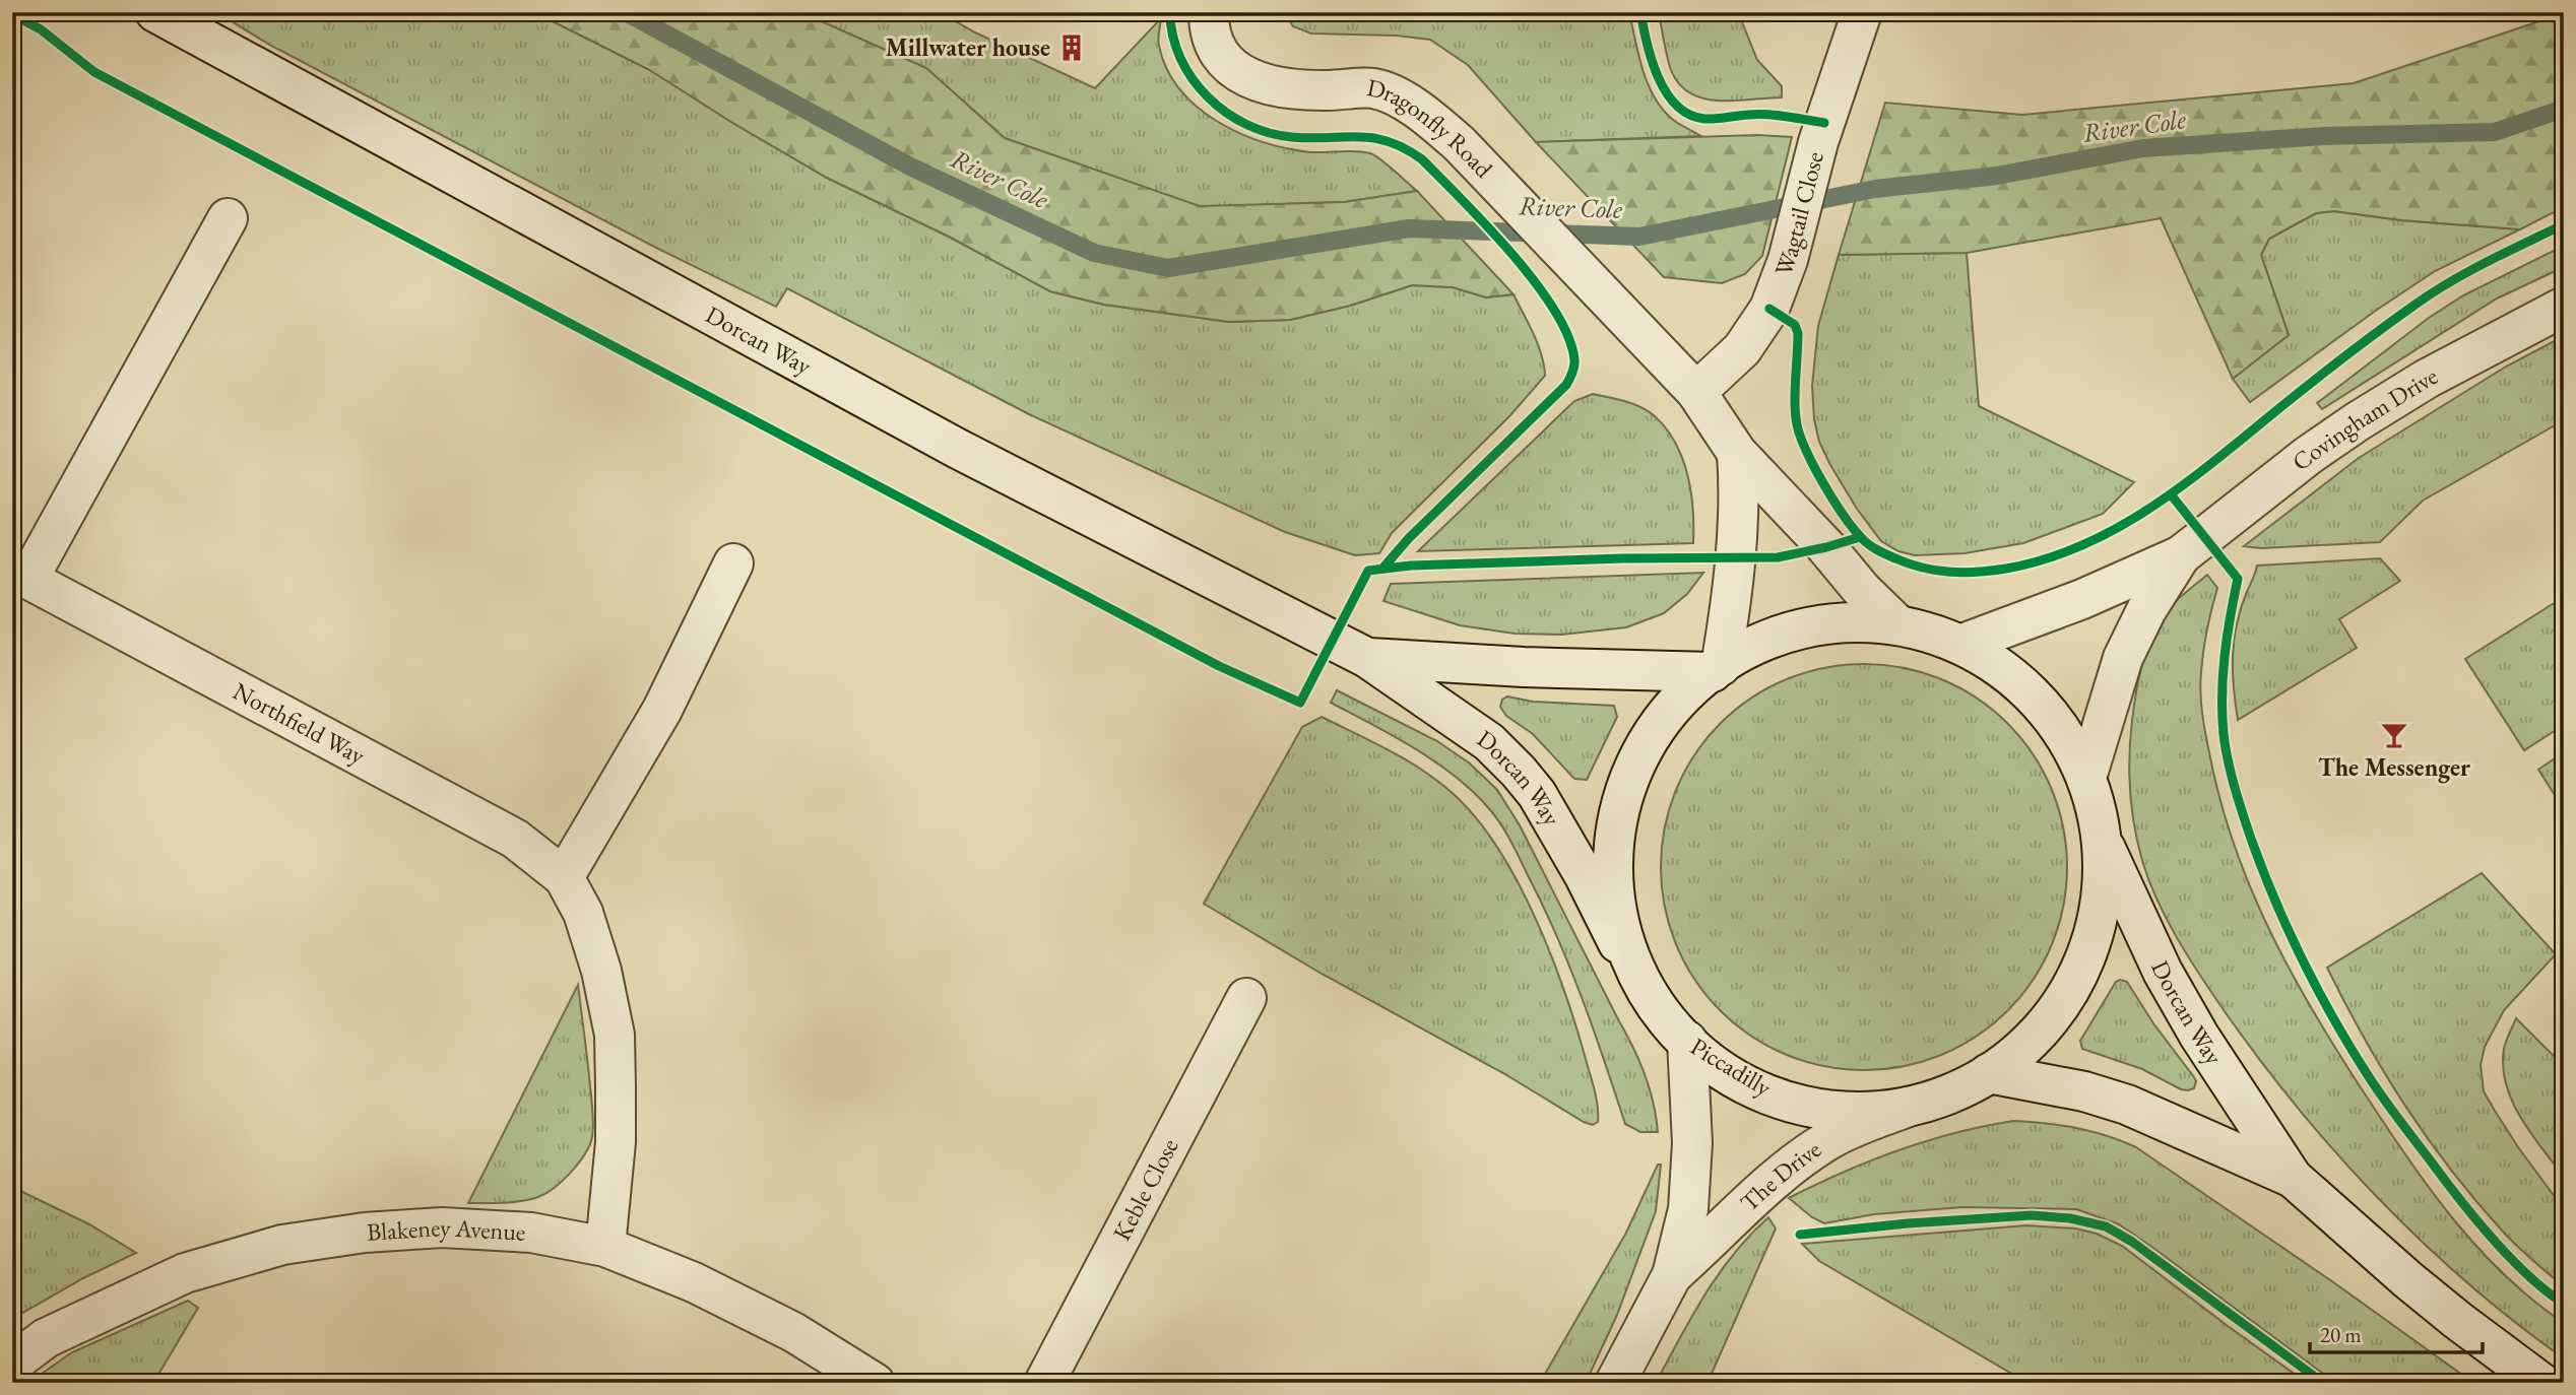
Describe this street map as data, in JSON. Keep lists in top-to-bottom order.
{
  "streets": {
    "street": [
      "Dragonfly Road",
      "Wagtail Close",
      "Dorcan Way",
      "Covingham Drive",
      "Northfield Way",
      "Piccadilly",
      "The Drive",
      "Keble Close",
      "Blakeney Avenue"
    ]
  },
  "crossings": [
    ["Dragonfly Road", "Wagtail Close"],
    ["Dragonfly Road", "Piccadilly"],
    ["Dorcan Way", "Piccadilly"],
    ["Covingham Drive", "Piccadilly"],
    ["Northfield Way", "Blakeney Avenue"],
    ["Piccadilly", "The Drive"]
  ],
  "water": ["River Cole"],
  "places": {
    "building": ["Millwater house"],
    "bar": ["The Messenger"]
  },
  "scale_bar": "20 m"
}
